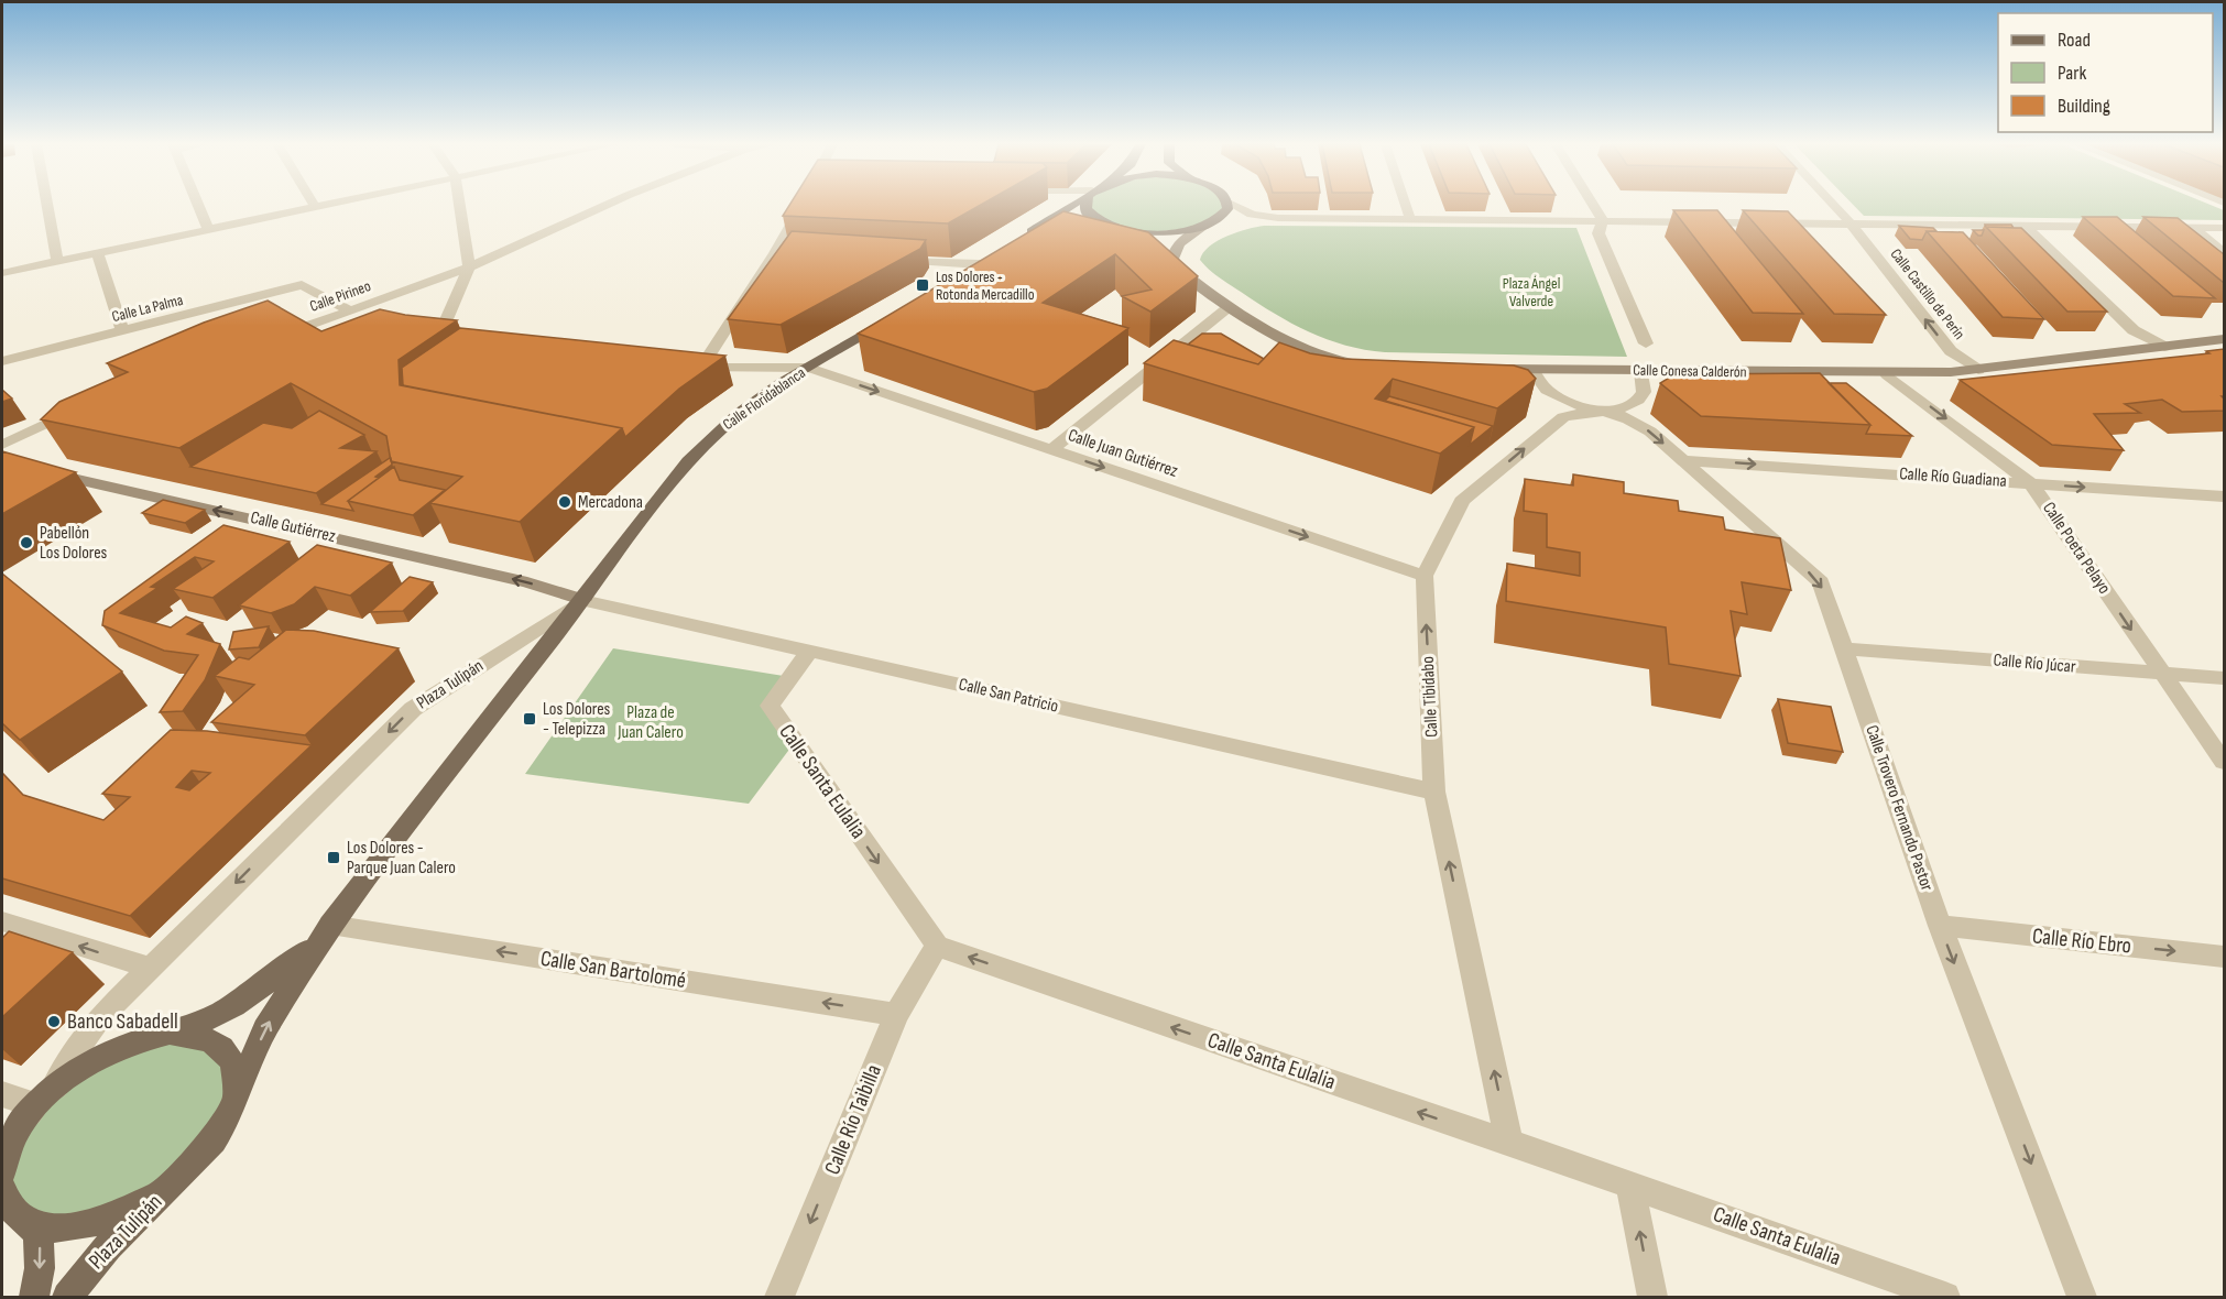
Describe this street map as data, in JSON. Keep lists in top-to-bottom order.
{
  "streets": {
    "main road": [
      "Calle Conesa Calderón",
      "Calle Floridablanca",
      "Calle Gutiérrez",
      "Plaza Tulipán"
    ],
    "street": [
      "Calle Castillo de Perín",
      "Calle Pirineo",
      "Calle La Palma",
      "Calle Juan Gutiérrez",
      "Calle Río Guadiana",
      "Calle Poeta Pelayo",
      "Calle Río Júcar",
      "Calle San Patricio",
      "Calle Tibidabo",
      "Calle Santa Eulalia",
      "Calle Trovero Fernando Pastor",
      "Calle Río Ebro",
      "Calle San Bartolomé",
      "Calle Río Taibilla"
    ]
  },
  "crossings": [
    ["Calle Castillo de Perín", "Calle Conesa Calderón"],
    ["Calle Pirineo", "Calle La Palma"],
    ["Calle Conesa Calderón", "Calle Poeta Pelayo"],
    ["Calle Conesa Calderón", "Calle Tibidabo"],
    ["Calle Floridablanca", "Calle Juan Gutiérrez"],
    ["Calle Floridablanca", "Calle Gutiérrez"],
    ["Calle Floridablanca", "Plaza Tulipán"],
    ["Calle Floridablanca", "Calle San Patricio"],
    ["Calle Juan Gutiérrez", "Calle Tibidabo"],
    ["Calle Río Guadiana", "Calle Poeta Pelayo"],
    ["Calle Río Guadiana", "Calle Trovero Fernando Pastor"],
    ["Calle Gutiérrez", "Plaza Tulipán"],
    ["Calle Gutiérrez", "Calle San Patricio"],
    ["Calle Poeta Pelayo", "Calle Río Júcar"],
    ["Calle Río Júcar", "Calle Trovero Fernando Pastor"],
    ["Plaza Tulipán", "Calle San Patricio"],
    ["Plaza Tulipán", "Calle San Bartolomé"],
    ["Calle San Patricio", "Calle Tibidabo"],
    ["Calle San Patricio", "Calle Santa Eulalia"],
    ["Calle Tibidabo", "Calle Santa Eulalia"],
    ["Calle Tibidabo", "Calle Trovero Fernando Pastor"],
    ["Calle Santa Eulalia", "Calle Río Taibilla"],
    ["Calle Trovero Fernando Pastor", "Calle Río Ebro"],
    ["Calle San Bartolomé", "Calle Río Taibilla"]
  ],
  "one_way": [
    "Calle Castillo de Perín",
    "Calle Juan Gutiérrez",
    "Calle Río Guadiana",
    "Calle Gutiérrez",
    "Calle Poeta Pelayo",
    "Calle Tibidabo",
    "Calle Trovero Fernando Pastor",
    "Calle Río Ebro",
    "Calle San Bartolomé",
    "Calle Río Taibilla"
  ],
  "parks": ["Plaza Ángel Valverde", "Plaza de Juan Calero"],
  "places": {
    "transit": ["Los Dolores - Rotonda Mercadillo", "Los Dolores - Telepizza", "Los Dolores - Parque Juan Calero"],
    "other": ["Mercadona", "Pabellón Los Dolores", "Banco Sabadell"]
  },
  "legend": ["Road", "Park", "Building"]
}
